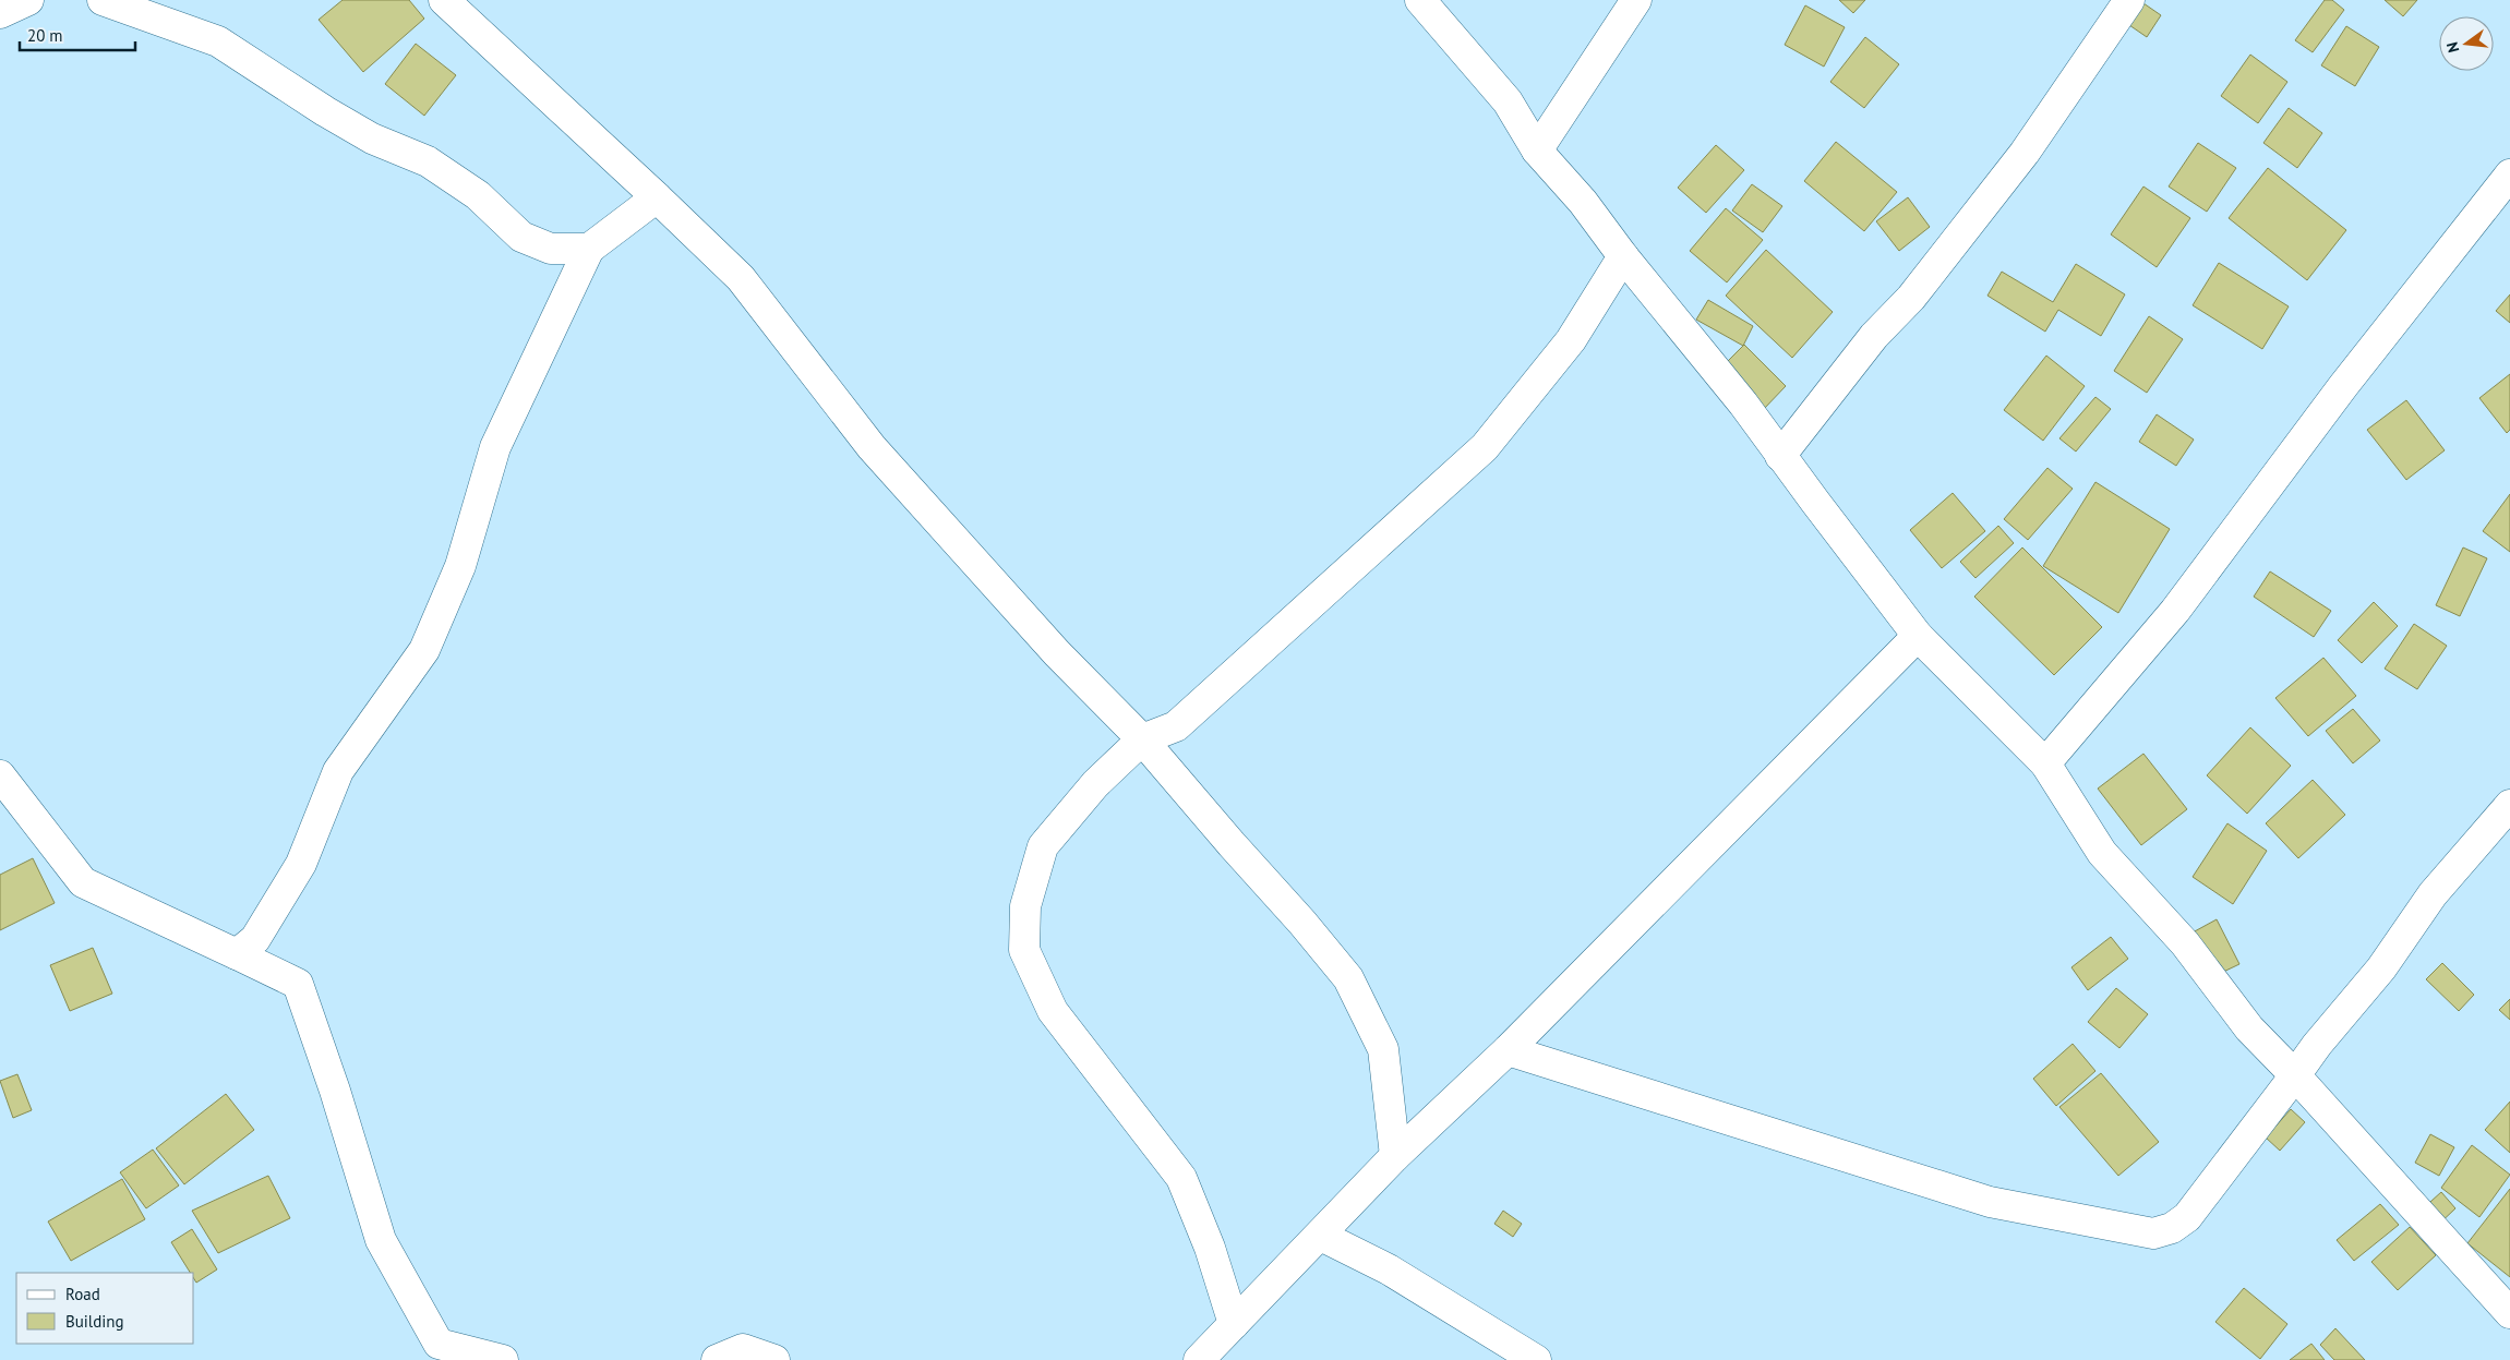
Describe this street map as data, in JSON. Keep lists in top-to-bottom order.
{
  "legend": ["Road", "Building"],
  "scale_bar": "20 m",
  "north": "left"
}
